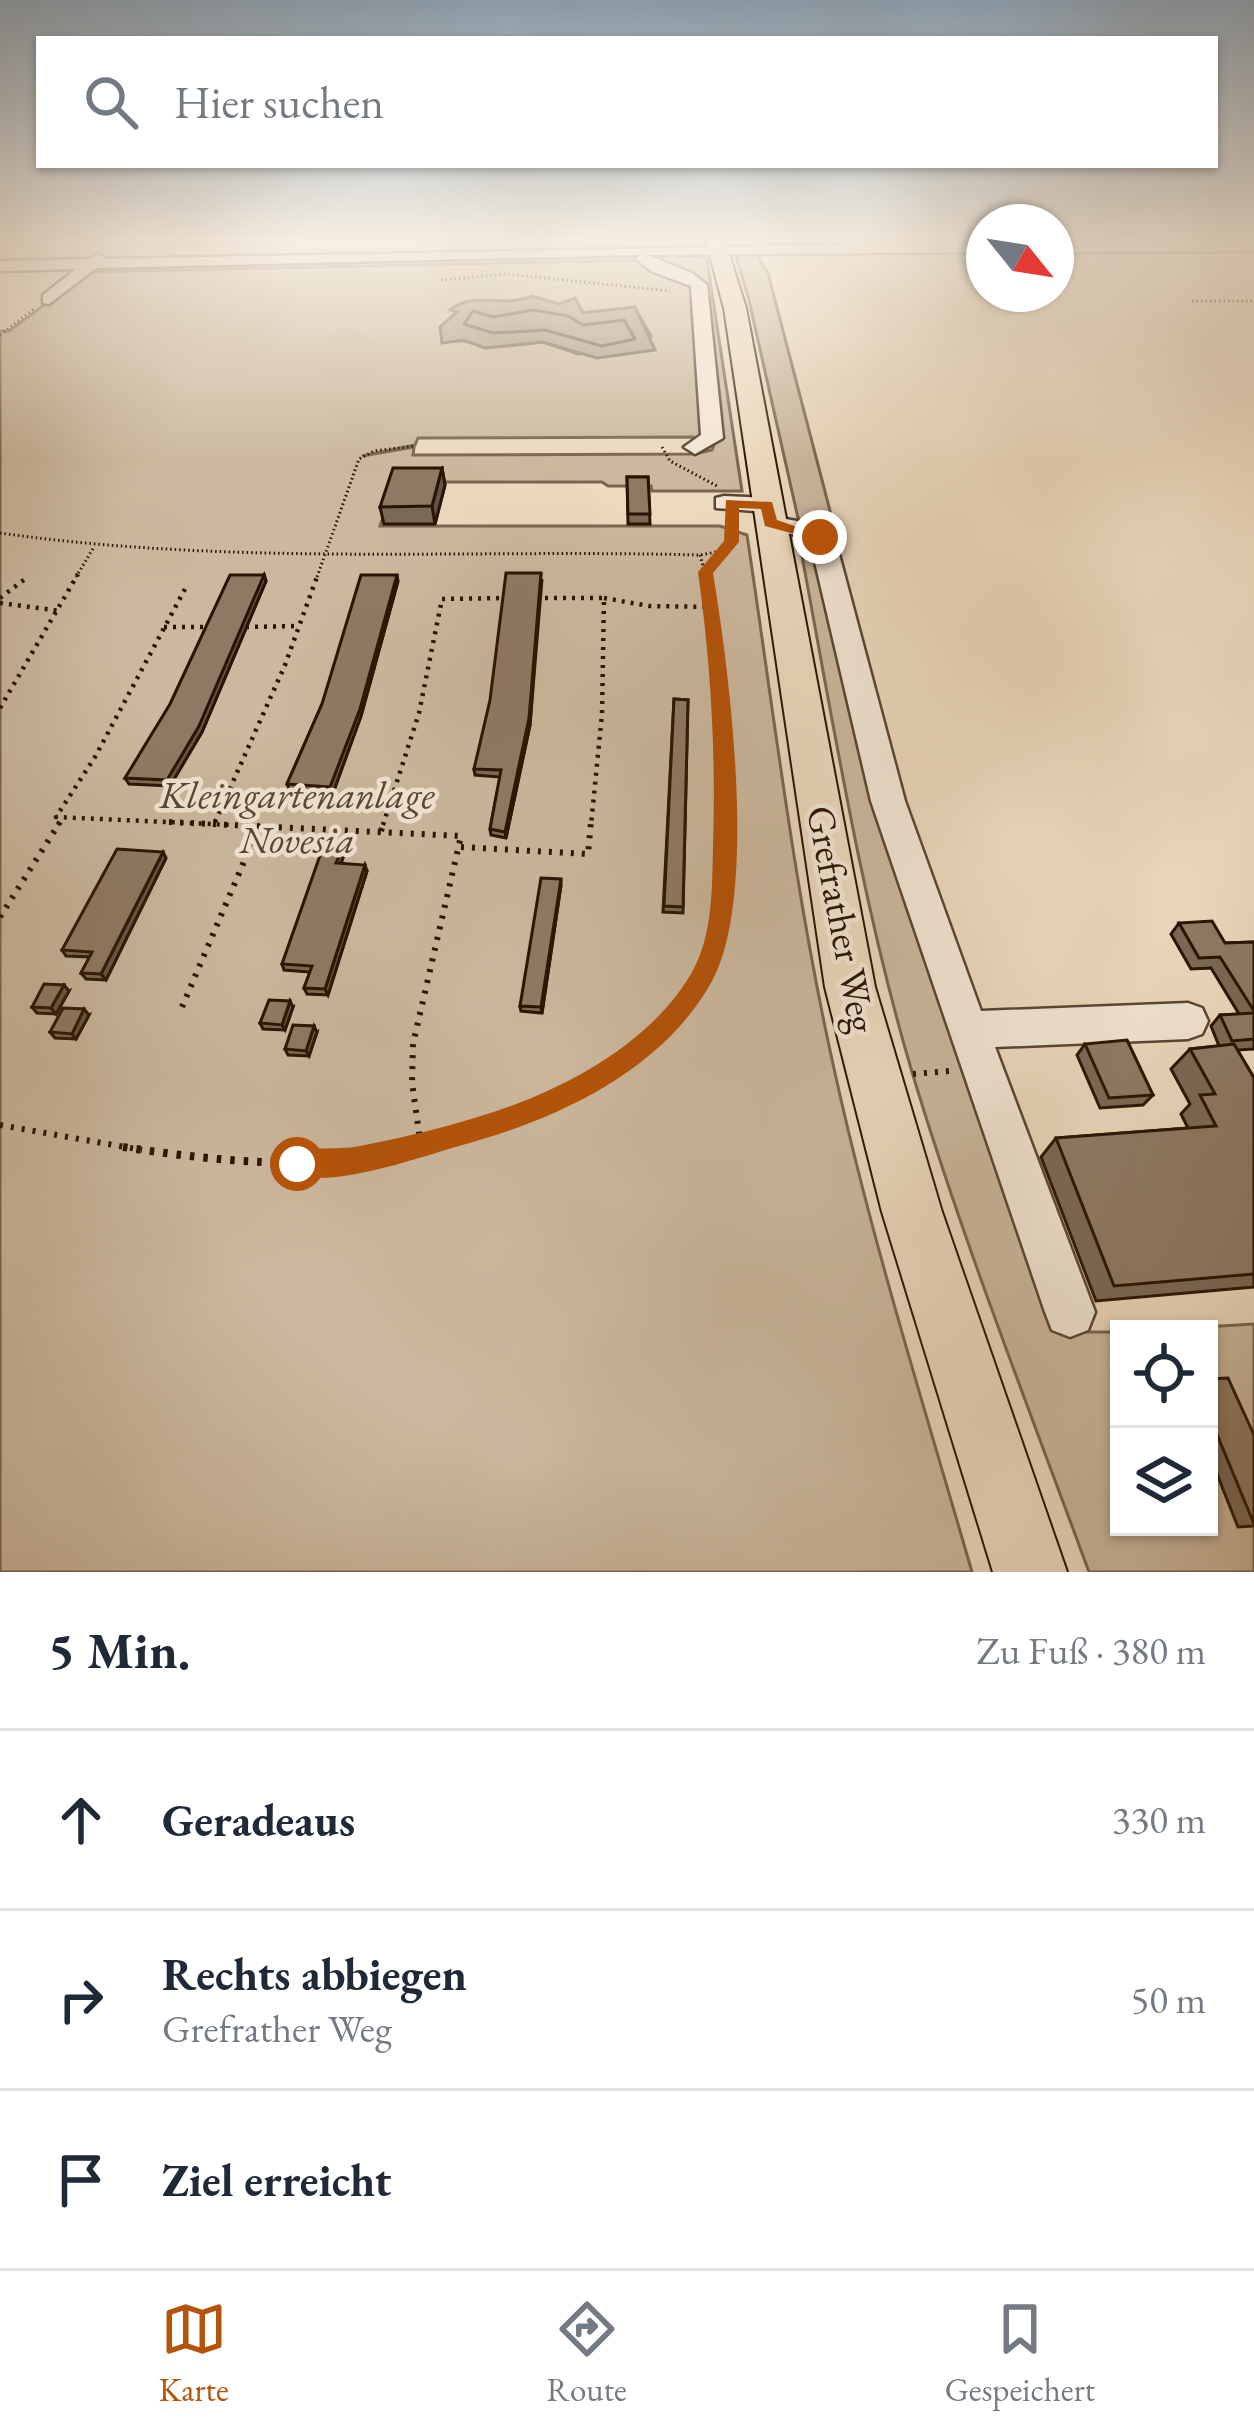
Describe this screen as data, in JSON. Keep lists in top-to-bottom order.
{
  "streets": {
    "main road": ["Grefrather Weg"]
  },
  "parks": ["Kleingartenanlage Novesia"],
  "north": "bottom right",
  "page": {
    "search": "Hier suchen",
    "heading": ["5 Min.", "Zu Fuß · 380 m"],
    "list": [
      ["Geradeaus", "330 m"],
      ["Rechts abbiegen", "Grefrather Weg", "50 m"],
      "Ziel erreicht"
    ],
    "nav": ["Karte", "Route", "Gespeichert"]
  }
}
